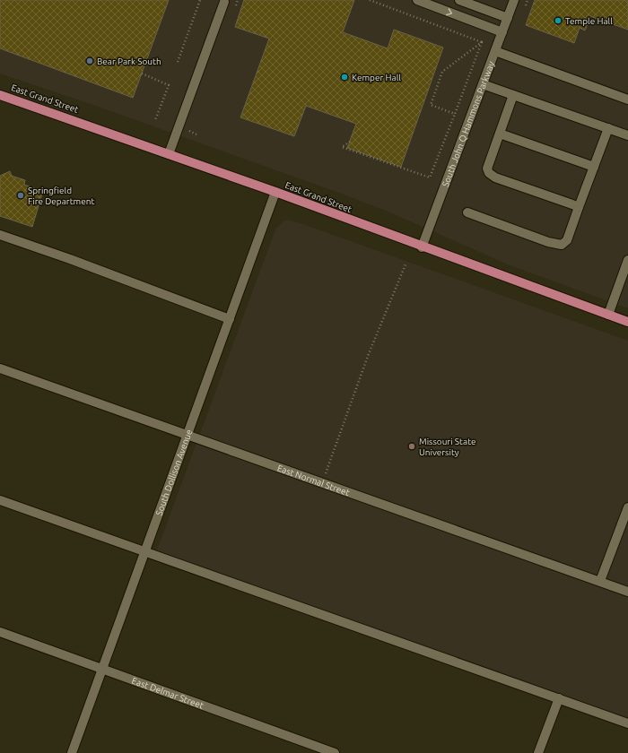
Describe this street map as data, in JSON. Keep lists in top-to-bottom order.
{
  "streets": {
    "main road": ["East Grand Street"],
    "street": [
      "South John Q Hammons Parkway",
      "South Dollison Avenue",
      "East Normal Street",
      "East Delmar Street"
    ]
  },
  "crossings": [
    ["East Grand Street", "South John Q Hammons Parkway"],
    ["East Grand Street", "South Dollison Avenue"],
    ["South Dollison Avenue", "East Normal Street"],
    ["South Dollison Avenue", "East Delmar Street"]
  ],
  "places": [
    "Temple Hall",
    "Bear Park South",
    "Kemper Hall",
    "Springfield Fire Department",
    "Missouri State University"
  ]
}
